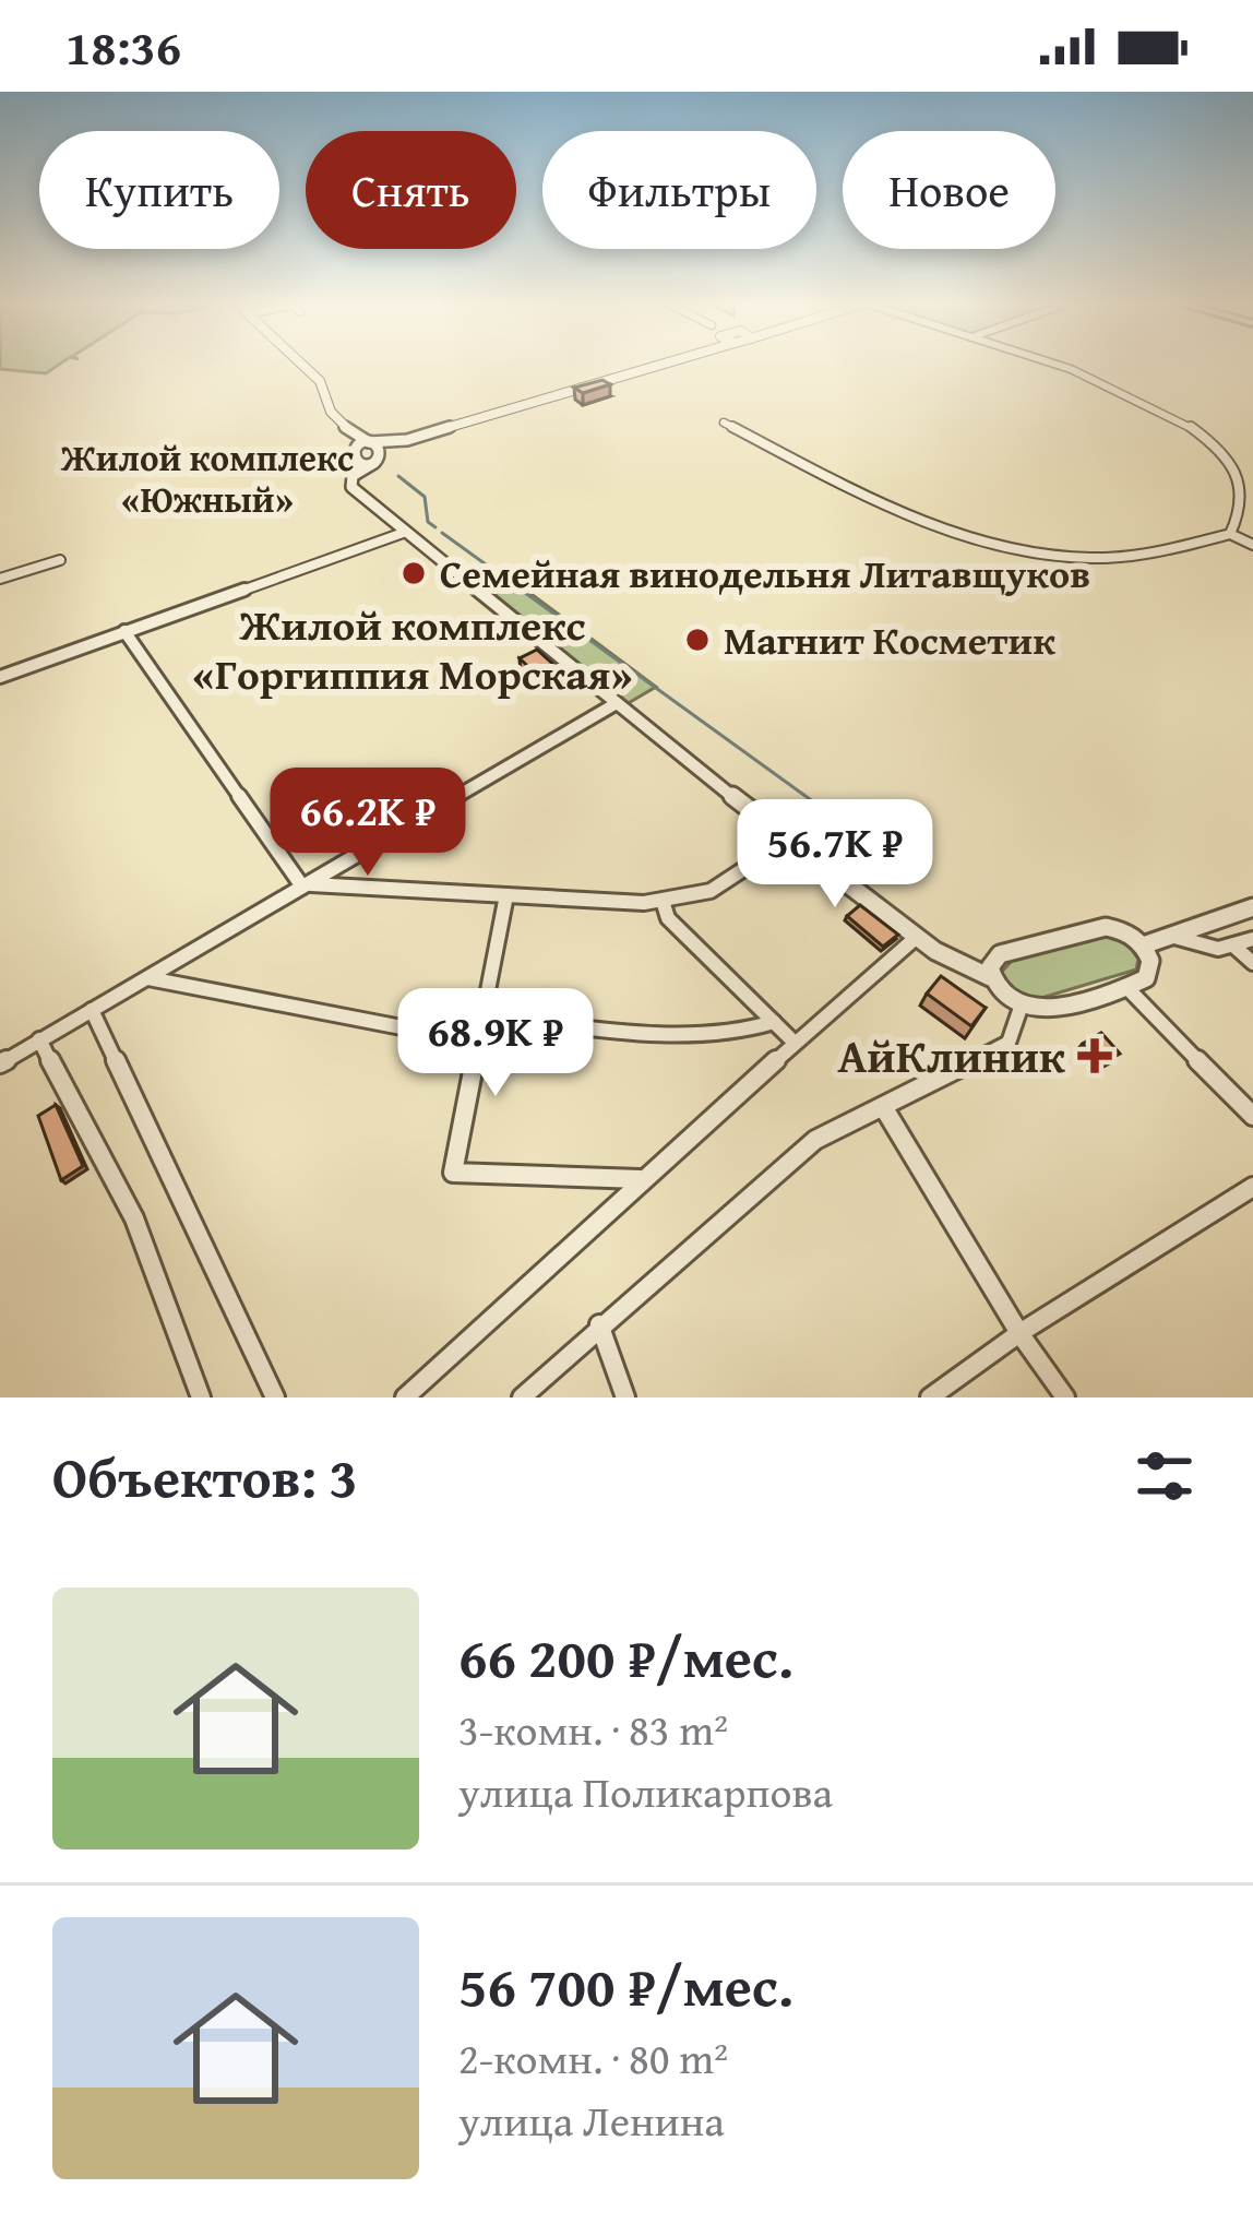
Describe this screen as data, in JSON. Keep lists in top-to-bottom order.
{
  "districts": ["Жилой комплекс «Южный»", "Жилой комплекс «Горгиппия Морская»"],
  "places": {
    "other": ["Семейная винодельня Литавщуков", "Магнит Косметик"],
    "health": ["АйКлиник"]
  },
  "page": {
    "status": "18:36",
    "chip": [
      "Купить",
      "Снять",
      "Фильтры",
      "Новое"
    ],
    "price": ["66.2K ₽", "56.7K ₽", "68.9K ₽"],
    "heading": "Объектов: 3",
    "list": [
      {
        "name": "66 200 ₽/мес.",
        "note": "3-комн. · 83 m² · улица Поликарпова"
      },
      {
        "name": "56 700 ₽/мес.",
        "note": "2-комн. · 80 m² · улица Ленина"
      }
    ]
  }
}
